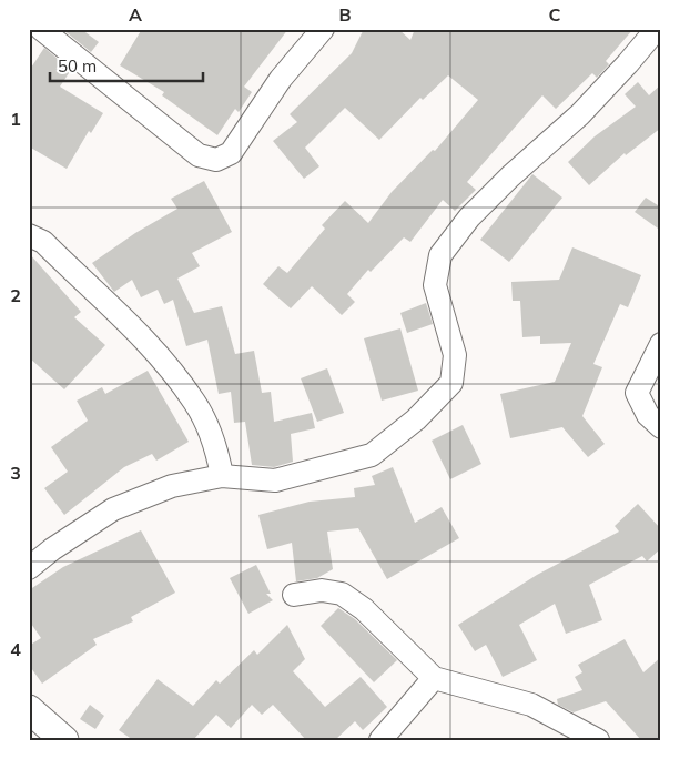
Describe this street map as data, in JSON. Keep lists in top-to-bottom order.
{
  "scale_bar": "50 m",
  "grid": {
    "columns": ["A", "B", "C"],
    "rows": [
      "1",
      "2",
      "3",
      "4"
    ]
  }
}
